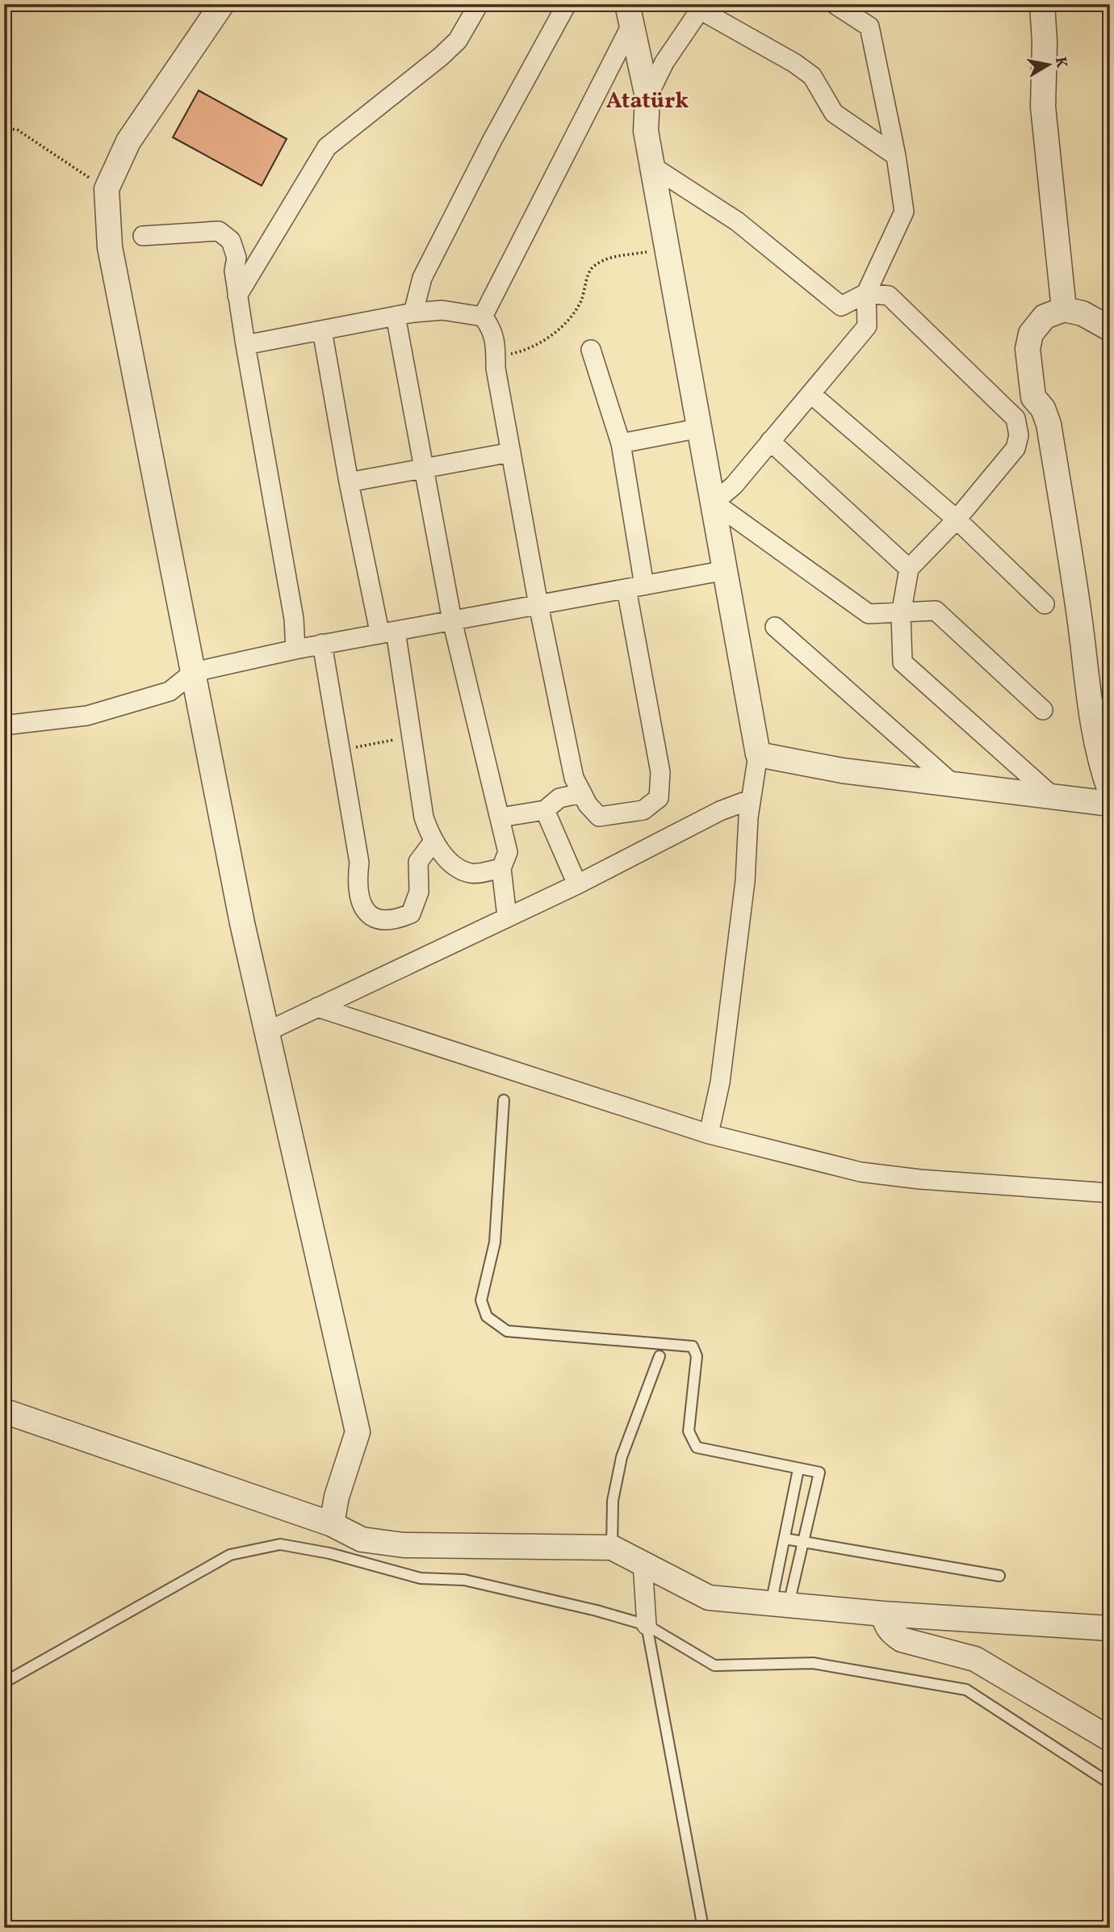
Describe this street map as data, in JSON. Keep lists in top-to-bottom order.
{
  "districts": ["Atatürk"],
  "north": "right"
}
